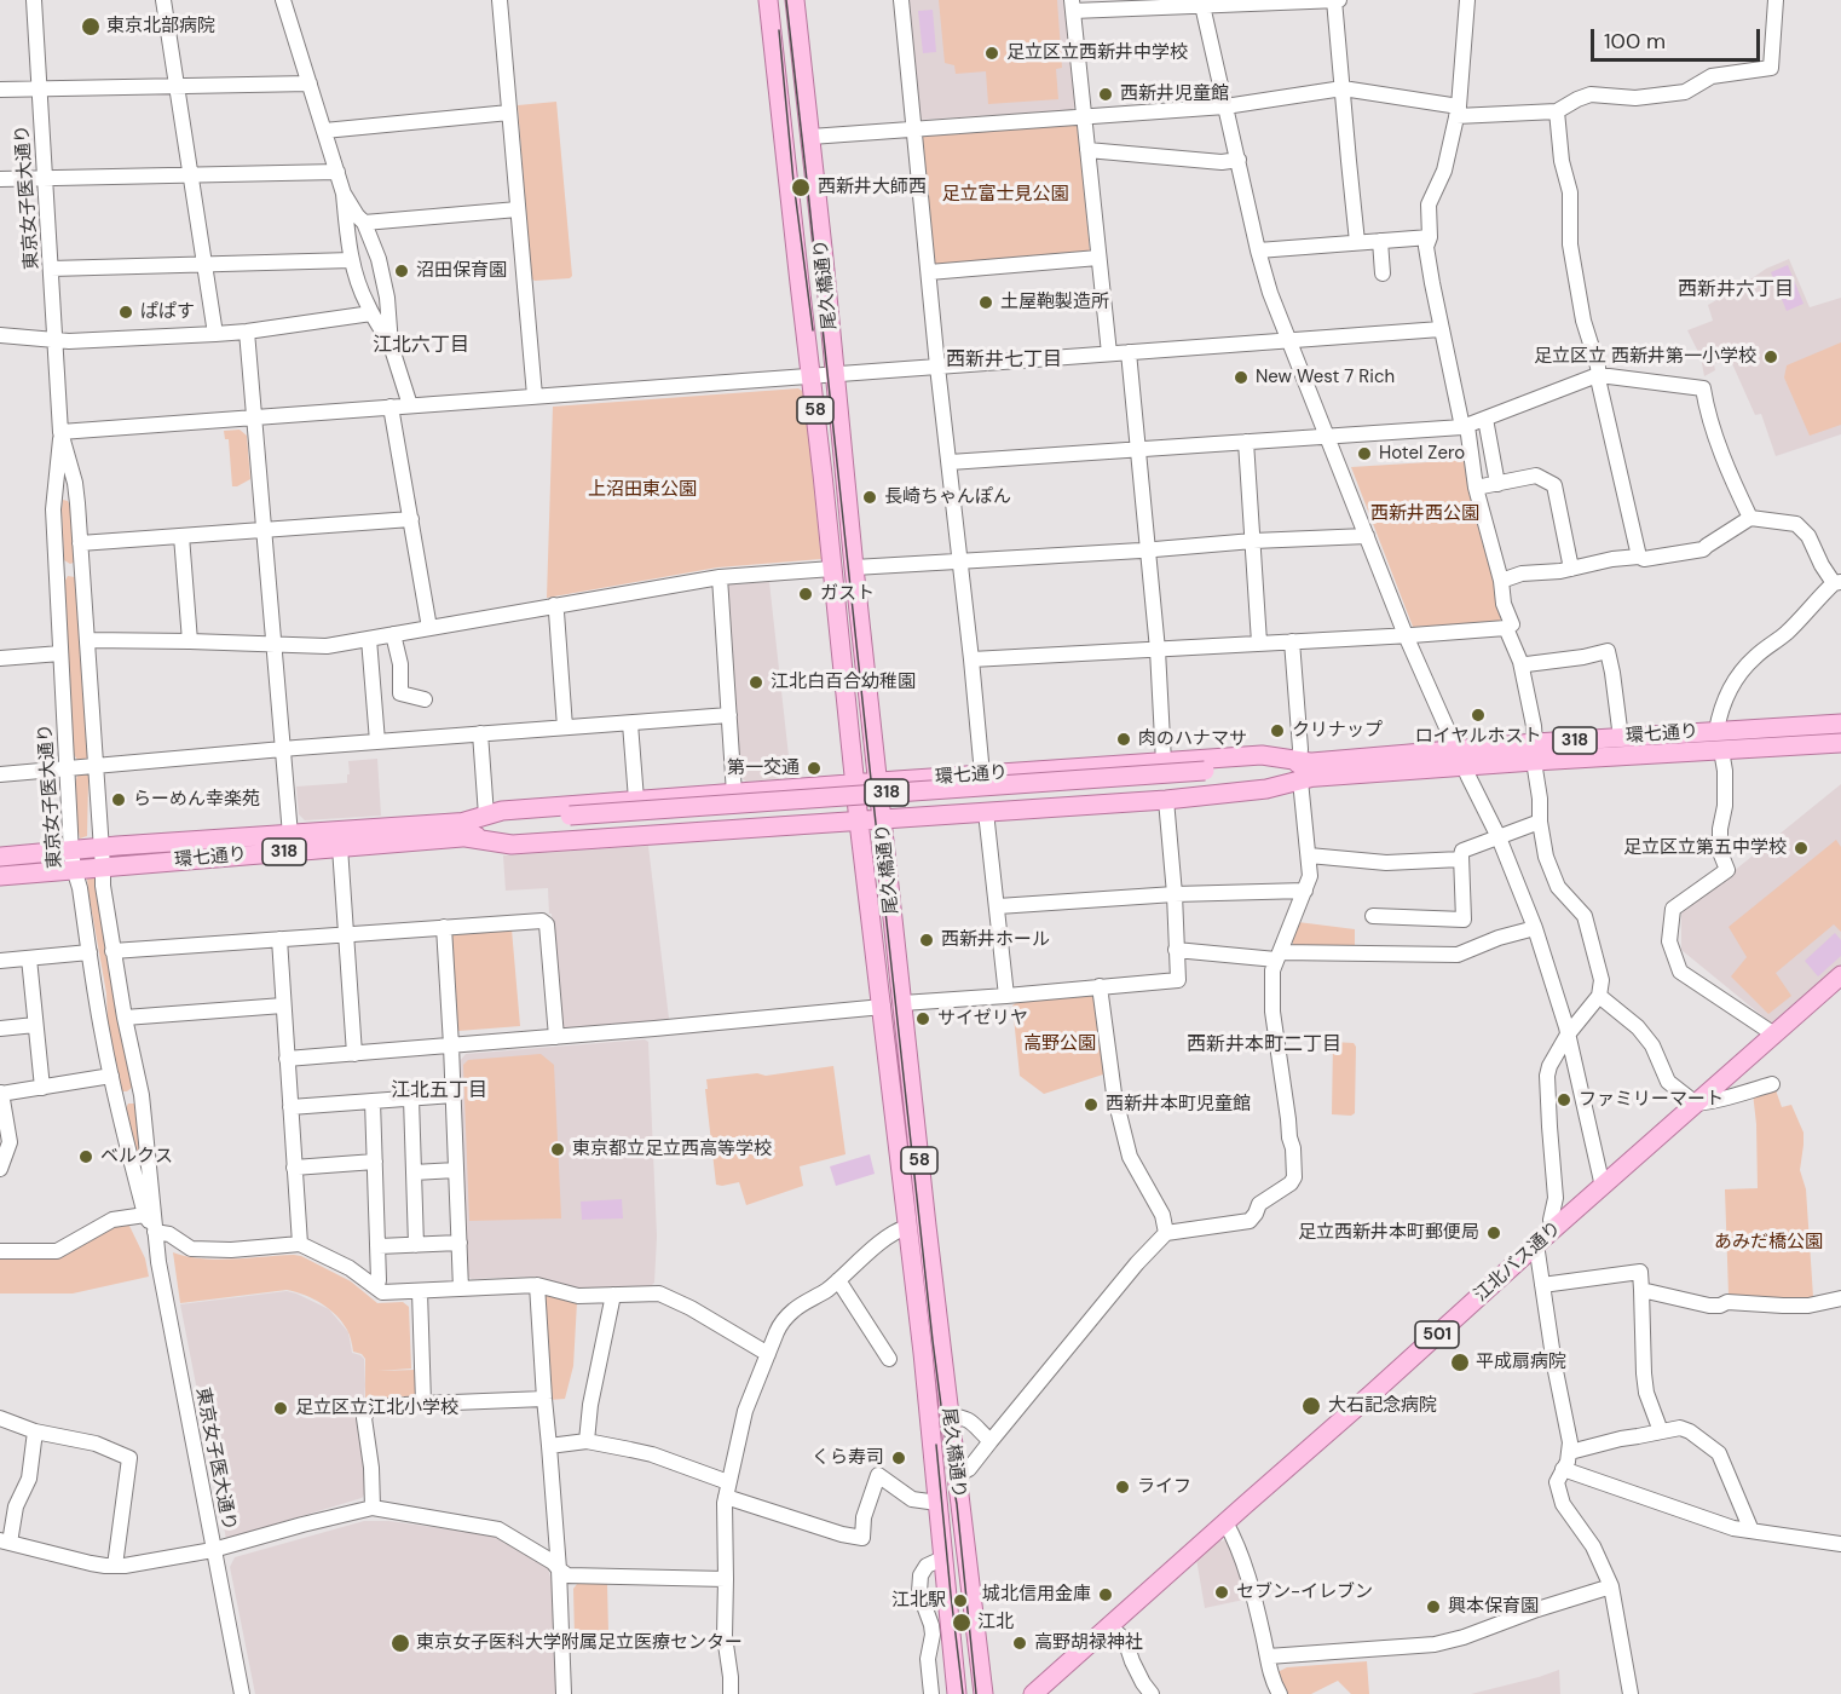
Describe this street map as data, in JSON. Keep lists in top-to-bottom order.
{
  "streets": {
    "main road": [
      "尾久橋通り",
      "58",
      "環七通り",
      "318",
      "江北バス通り",
      "501"
    ],
    "street": ["東京女子医大通り"]
  },
  "crossings": [
    ["東京女子医大通り", "環七通り"],
    ["尾久橋通り", "環七通り"]
  ],
  "districts": [
    "西新井六丁目",
    "江北六丁目",
    "西新井七丁目",
    "西新井本町二丁目",
    "江北五丁目"
  ],
  "parks": [
    "足立富士見公園",
    "上沼田東公園",
    "西新井西公園",
    "高野公園",
    "あみだ橋公園"
  ],
  "places": [
    "東京北部病院",
    "足立区立西新井中学校",
    "西新井児童館",
    "西新井大師西",
    "沼田保育園",
    "土屋鞄製造所",
    "ぱぱす",
    "足立区立 西新井第一小学校",
    "New West 7 Rich",
    "Hotel Zero",
    "長崎ちゃんぽん",
    "ガスト",
    "江北白百合幼稚園",
    "ロイヤルホスト",
    "クリナップ",
    "肉のハナマサ",
    "第一交通",
    "らーめん幸楽苑",
    "足立区立第五中学校",
    "西新井ホール",
    "サイゼリヤ",
    "ファミリーマート",
    "西新井本町児童館",
    "東京都立足立西高等学校",
    "ベルクス",
    "足立西新井本町郵便局",
    "平成扇病院",
    "大石記念病院",
    "足立区立江北小学校",
    "くら寿司",
    "ライフ",
    "セブン-イレブン",
    "城北信用金庫",
    "江北駅",
    "興本保育園",
    "江北",
    "東京女子医科大学附属足立医療センター",
    "高野胡禄神社"
  ],
  "scale_bar": "100 m"
}
